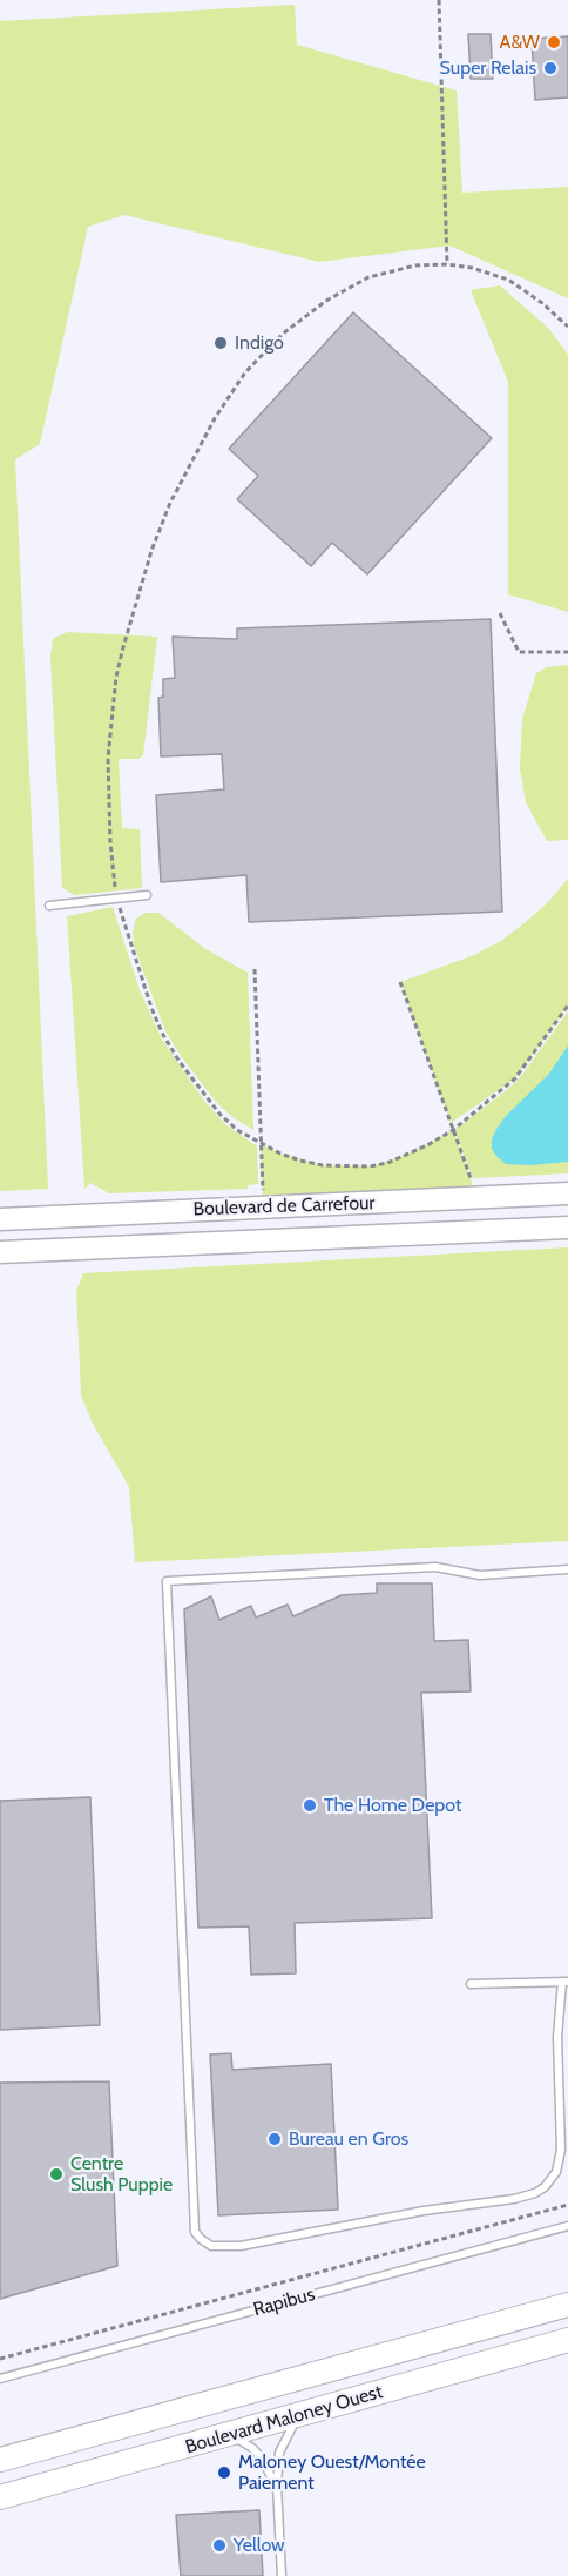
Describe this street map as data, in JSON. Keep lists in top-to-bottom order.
{
  "streets": {
    "main road": ["Boulevard Maloney Ouest"],
    "street": ["Boulevard de Carrefour"],
    "lane": ["Rapibus"]
  },
  "places": [
    "A&W",
    "Super Relais",
    "Indigo",
    "The Home Depot",
    "Bureau en Gros",
    "Centre Slush Puppie",
    "Maloney Ouest/Montée Paiement",
    "Yellow"
  ]
}
